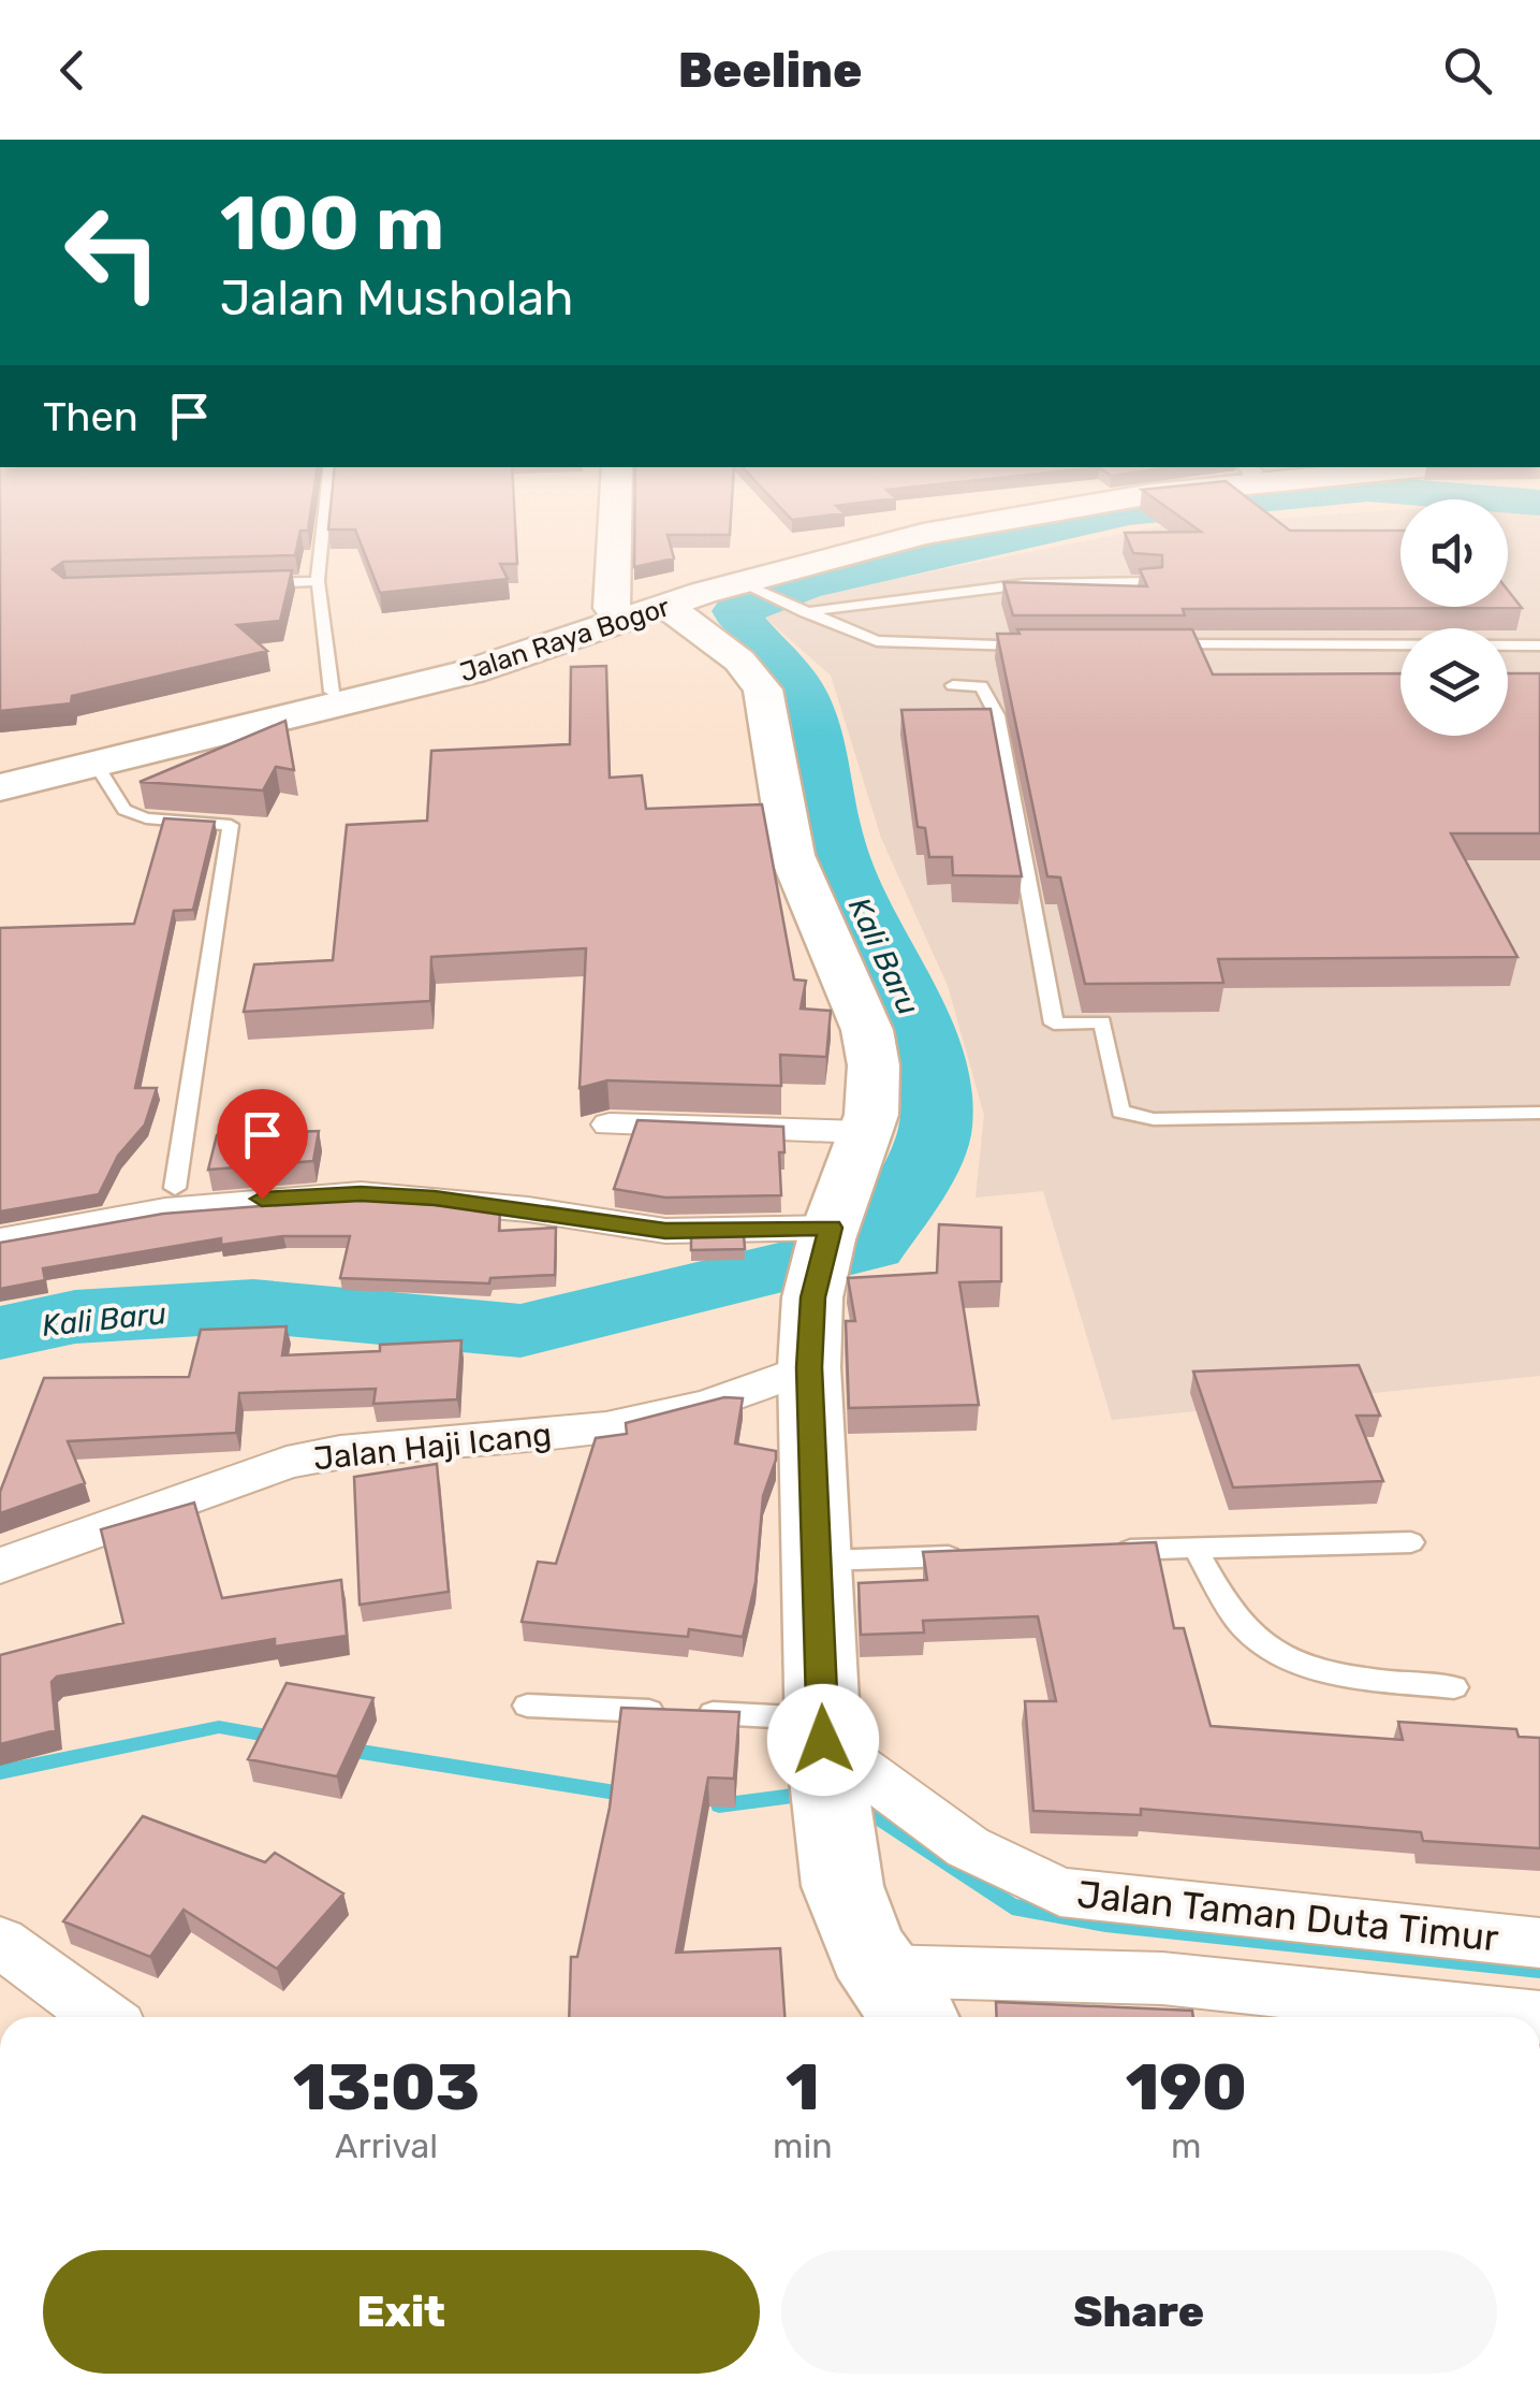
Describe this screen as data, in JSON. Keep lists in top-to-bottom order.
{
  "streets": {
    "main road": ["Jalan Raya Bogor"],
    "street": ["Jalan Haji Icang", "Jalan Taman Duta Timur"]
  },
  "water": ["Kali Baru"],
  "page": {
    "header": "Beeline",
    "turn": ["100 m", "Jalan Musholah"],
    "then": "Then",
    "eta": [
      "13:03",
      "Arrival",
      "1",
      "min",
      "190",
      "m"
    ],
    "buttons": ["Exit", "Share"]
  }
}
